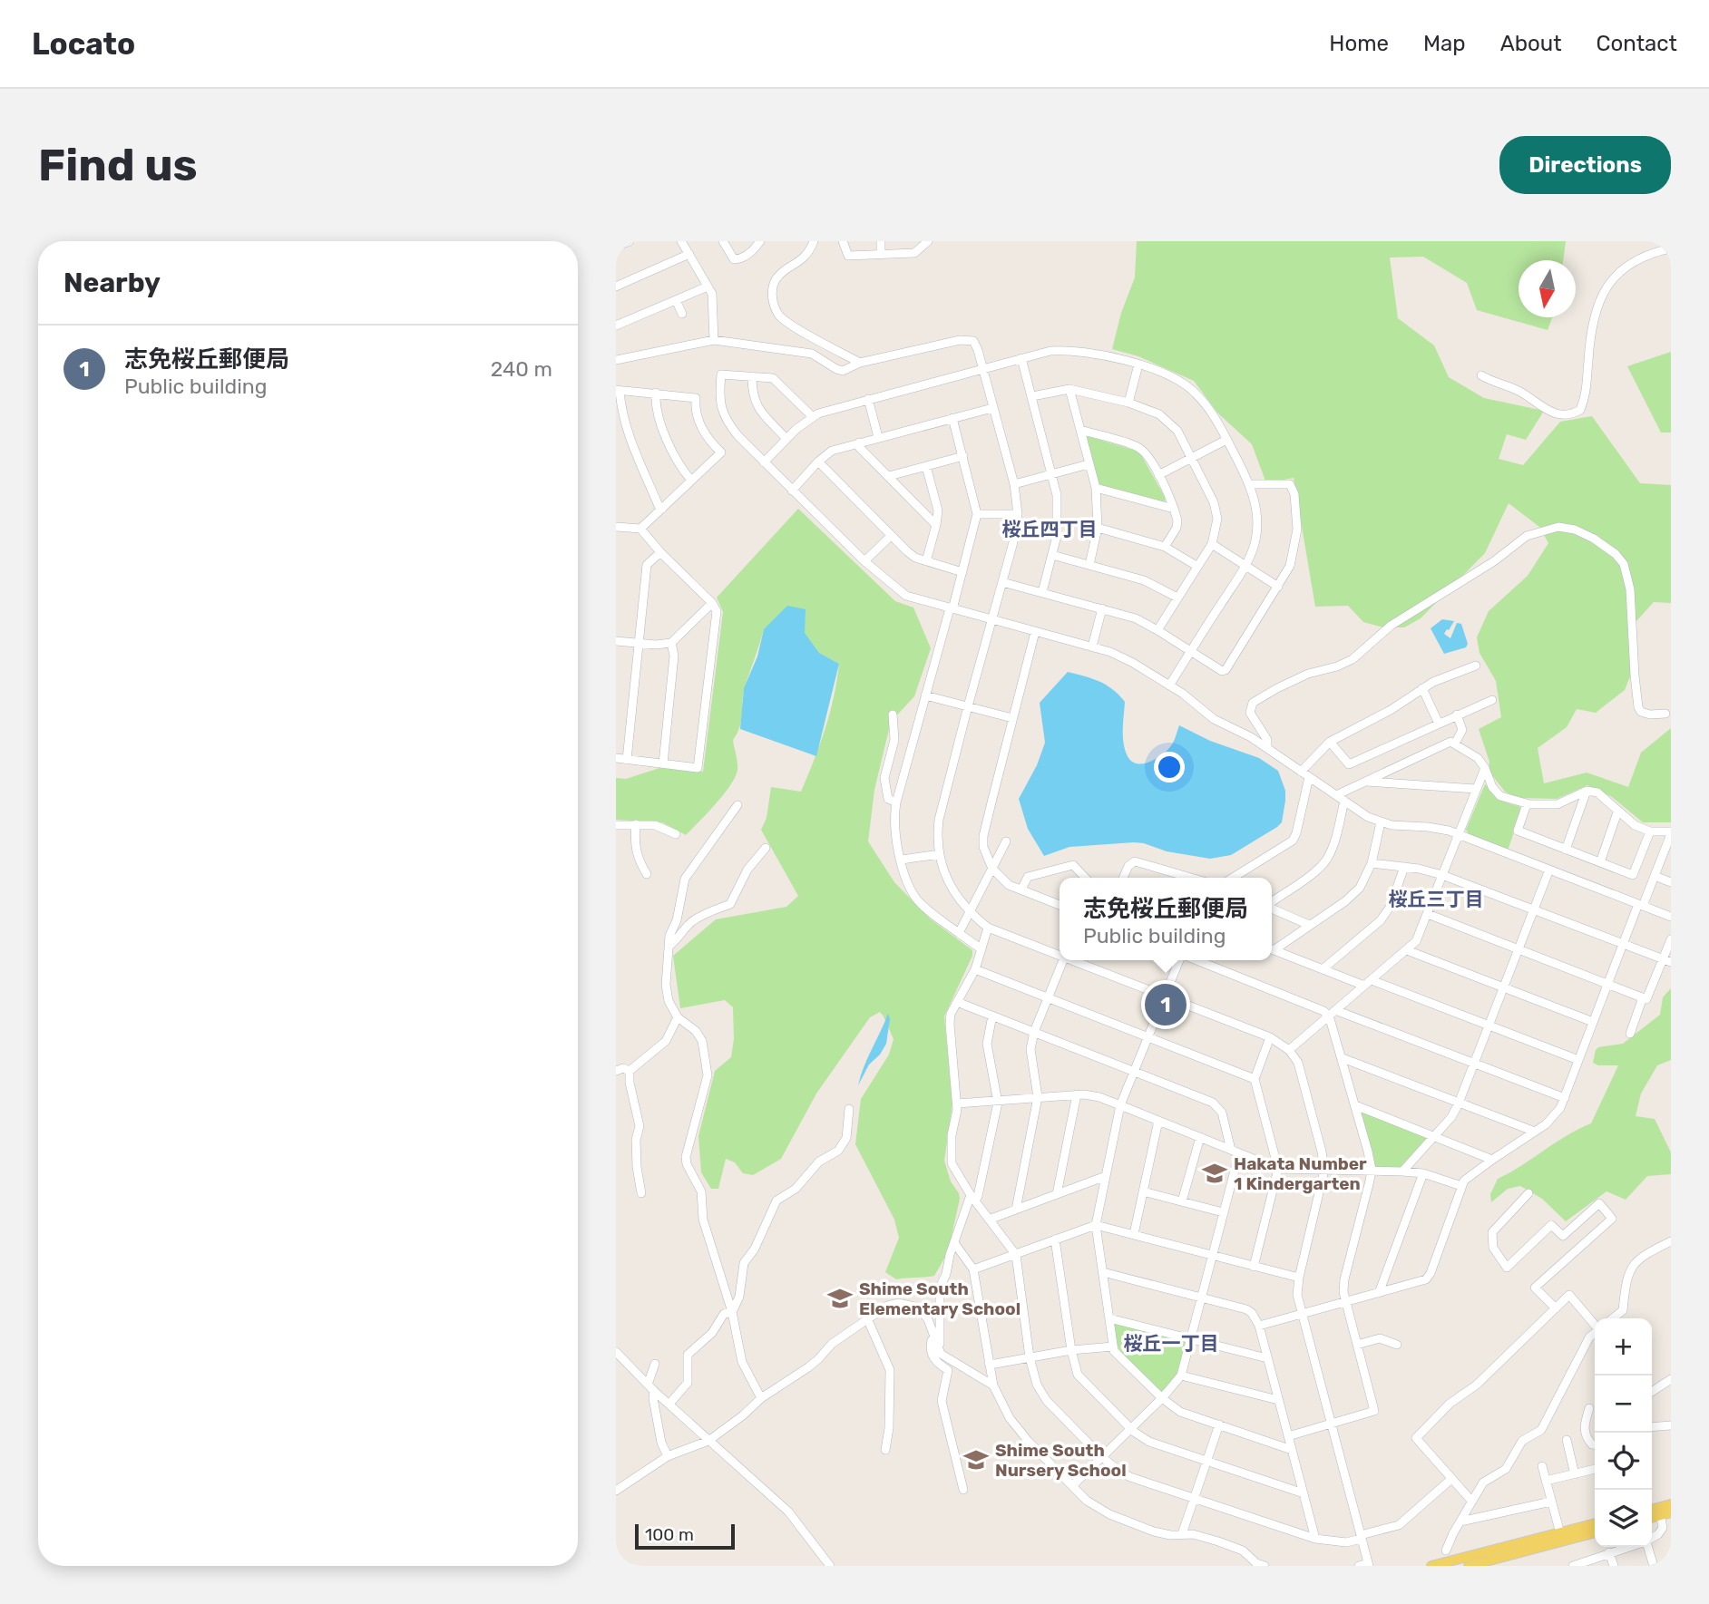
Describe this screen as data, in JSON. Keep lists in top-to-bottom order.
{
  "districts": ["桜丘四丁目", "桜丘三丁目", "桜丘一丁目"],
  "places": {
    "school or university": ["Hakata Number 1 Kindergarten", "Shime South Elementary School", "Shime South Nursery School"]
  },
  "scale_bar": "100 m",
  "north": "bottom",
  "page": {
    "header": "Locato",
    "nav": [
      "Home",
      "Map",
      "About",
      "Contact"
    ],
    "buttons": "Directions",
    "title": "Find us",
    "heading": "Nearby",
    "list": [
      {
        "mark": "1",
        "name": "志免桜丘郵便局",
        "note": "Public building",
        "value": "240 m"
      }
    ],
    "popup": ["志免桜丘郵便局", "Public building"],
    "pins": "1",
    "map_buttons": ["+", "−"],
    "scale": "100 m"
  }
}
